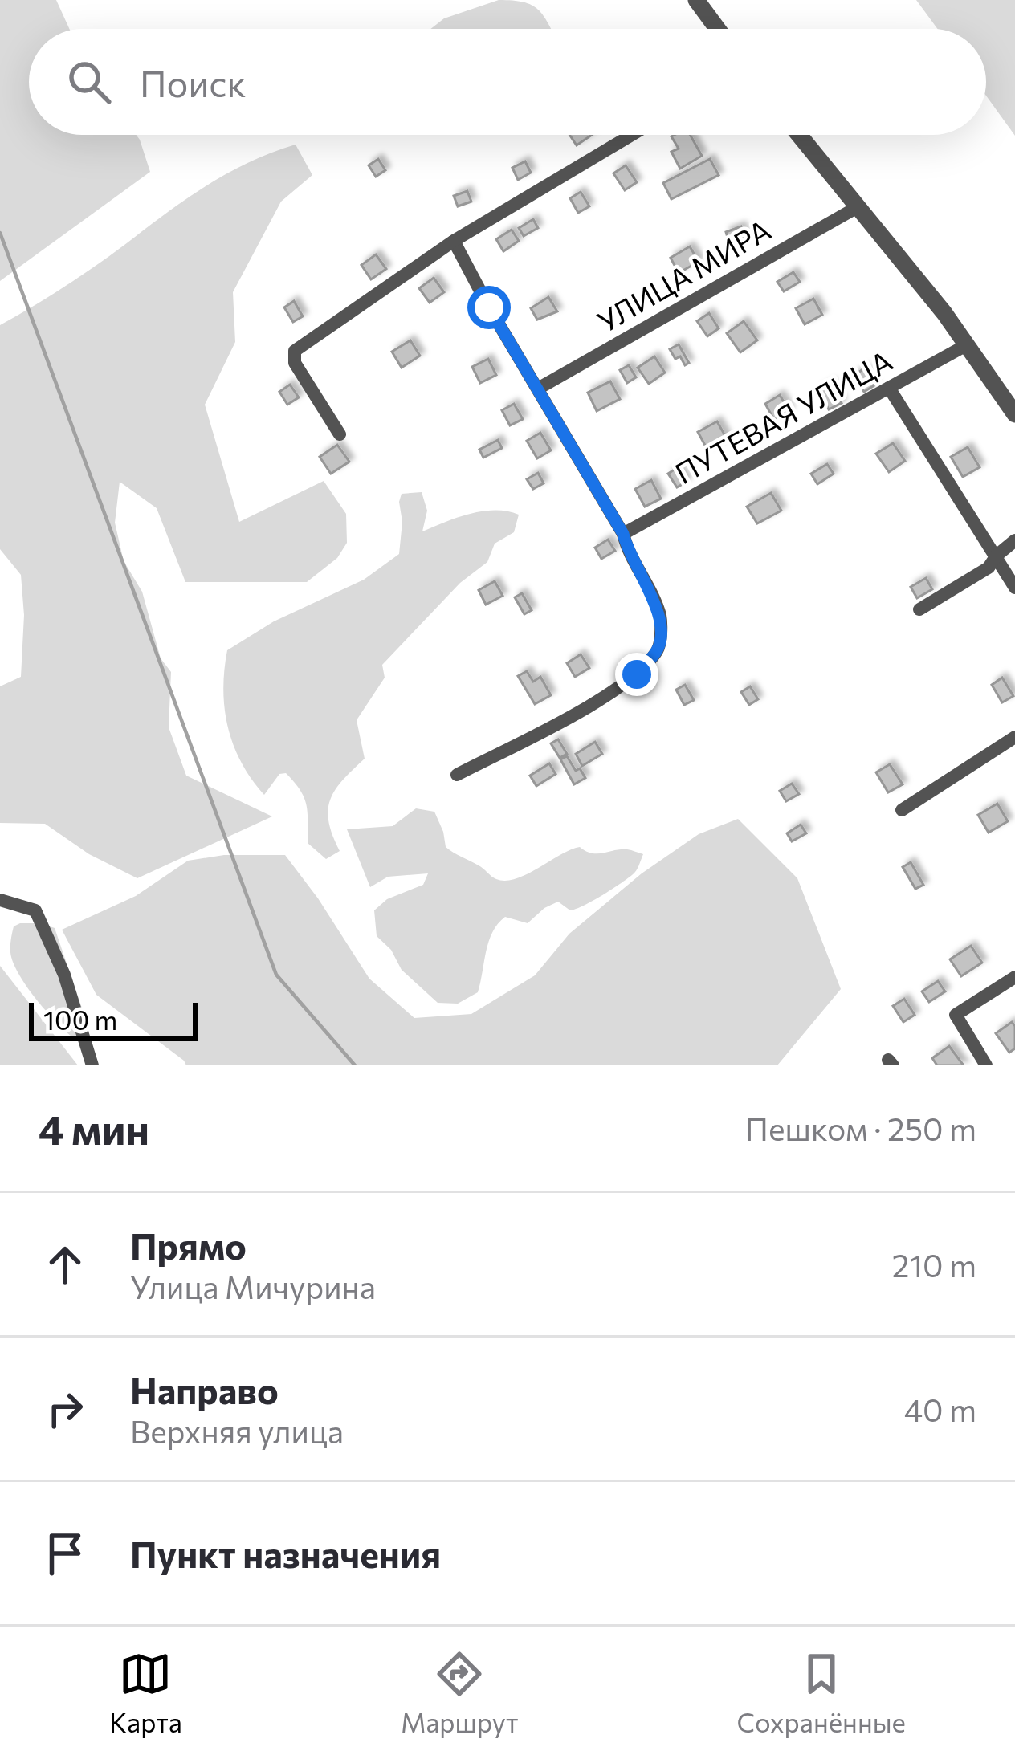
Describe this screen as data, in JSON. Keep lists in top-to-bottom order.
{
  "streets": {
    "street": ["УЛИЦА МИРА", "ПУТЕВАЯ УЛИЦА"]
  },
  "scale_bar": "100 m",
  "page": {
    "search": "Поиск",
    "scale": "100 m",
    "heading": ["4 мин", "Пешком · 250 m"],
    "list": [
      ["Прямо", "Улица Мичурина", "210 m"],
      ["Направо", "Верхняя улица", "40 m"],
      "Пункт назначения"
    ],
    "nav": ["Карта", "Маршрут", "Сохранённые"]
  }
}
